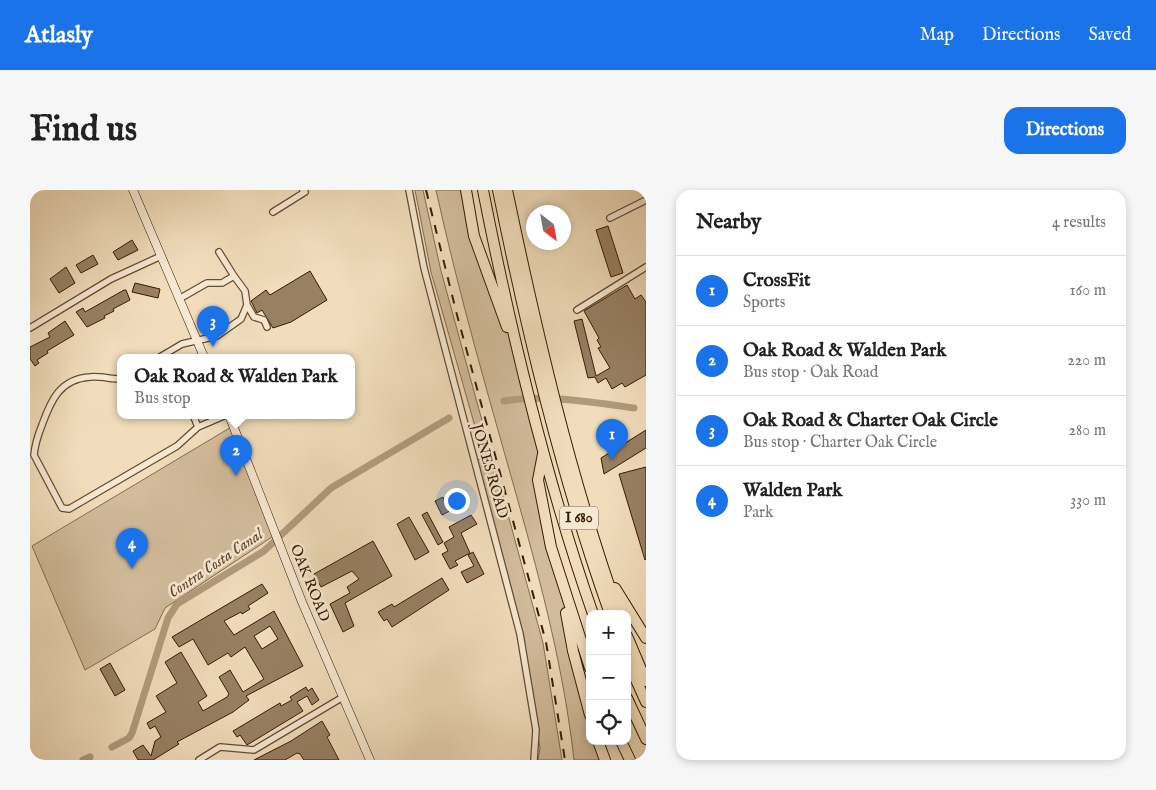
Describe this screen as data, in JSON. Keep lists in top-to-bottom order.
{
  "streets": {
    "highway": ["I 680"],
    "main road": ["OAK ROAD"],
    "street": ["JONES ROAD"]
  },
  "water": ["Contra Costa Canal"],
  "north": "bottom right",
  "page": {
    "header": "Atlasly",
    "nav": ["Map", "Directions", "Saved"],
    "buttons": "Directions",
    "title": "Find us",
    "heading": ["Nearby", "4 results"],
    "list": [
      {
        "mark": "1",
        "name": "CrossFit",
        "note": "Sports",
        "value": "160 m"
      },
      {
        "mark": "2",
        "name": "Oak Road & Walden Park",
        "note": "Bus stop · Oak Road",
        "value": "220 m"
      },
      {
        "mark": "3",
        "name": "Oak Road & Charter Oak Circle",
        "note": "Bus stop · Charter Oak Circle",
        "value": "280 m"
      },
      {
        "mark": "4",
        "name": "Walden Park",
        "note": "Park",
        "value": "330 m"
      }
    ],
    "pins": [
      "3",
      "1",
      "2",
      "4"
    ],
    "popup": ["Oak Road & Walden Park", "Bus stop"],
    "map_buttons": ["+", "−"]
  }
}
